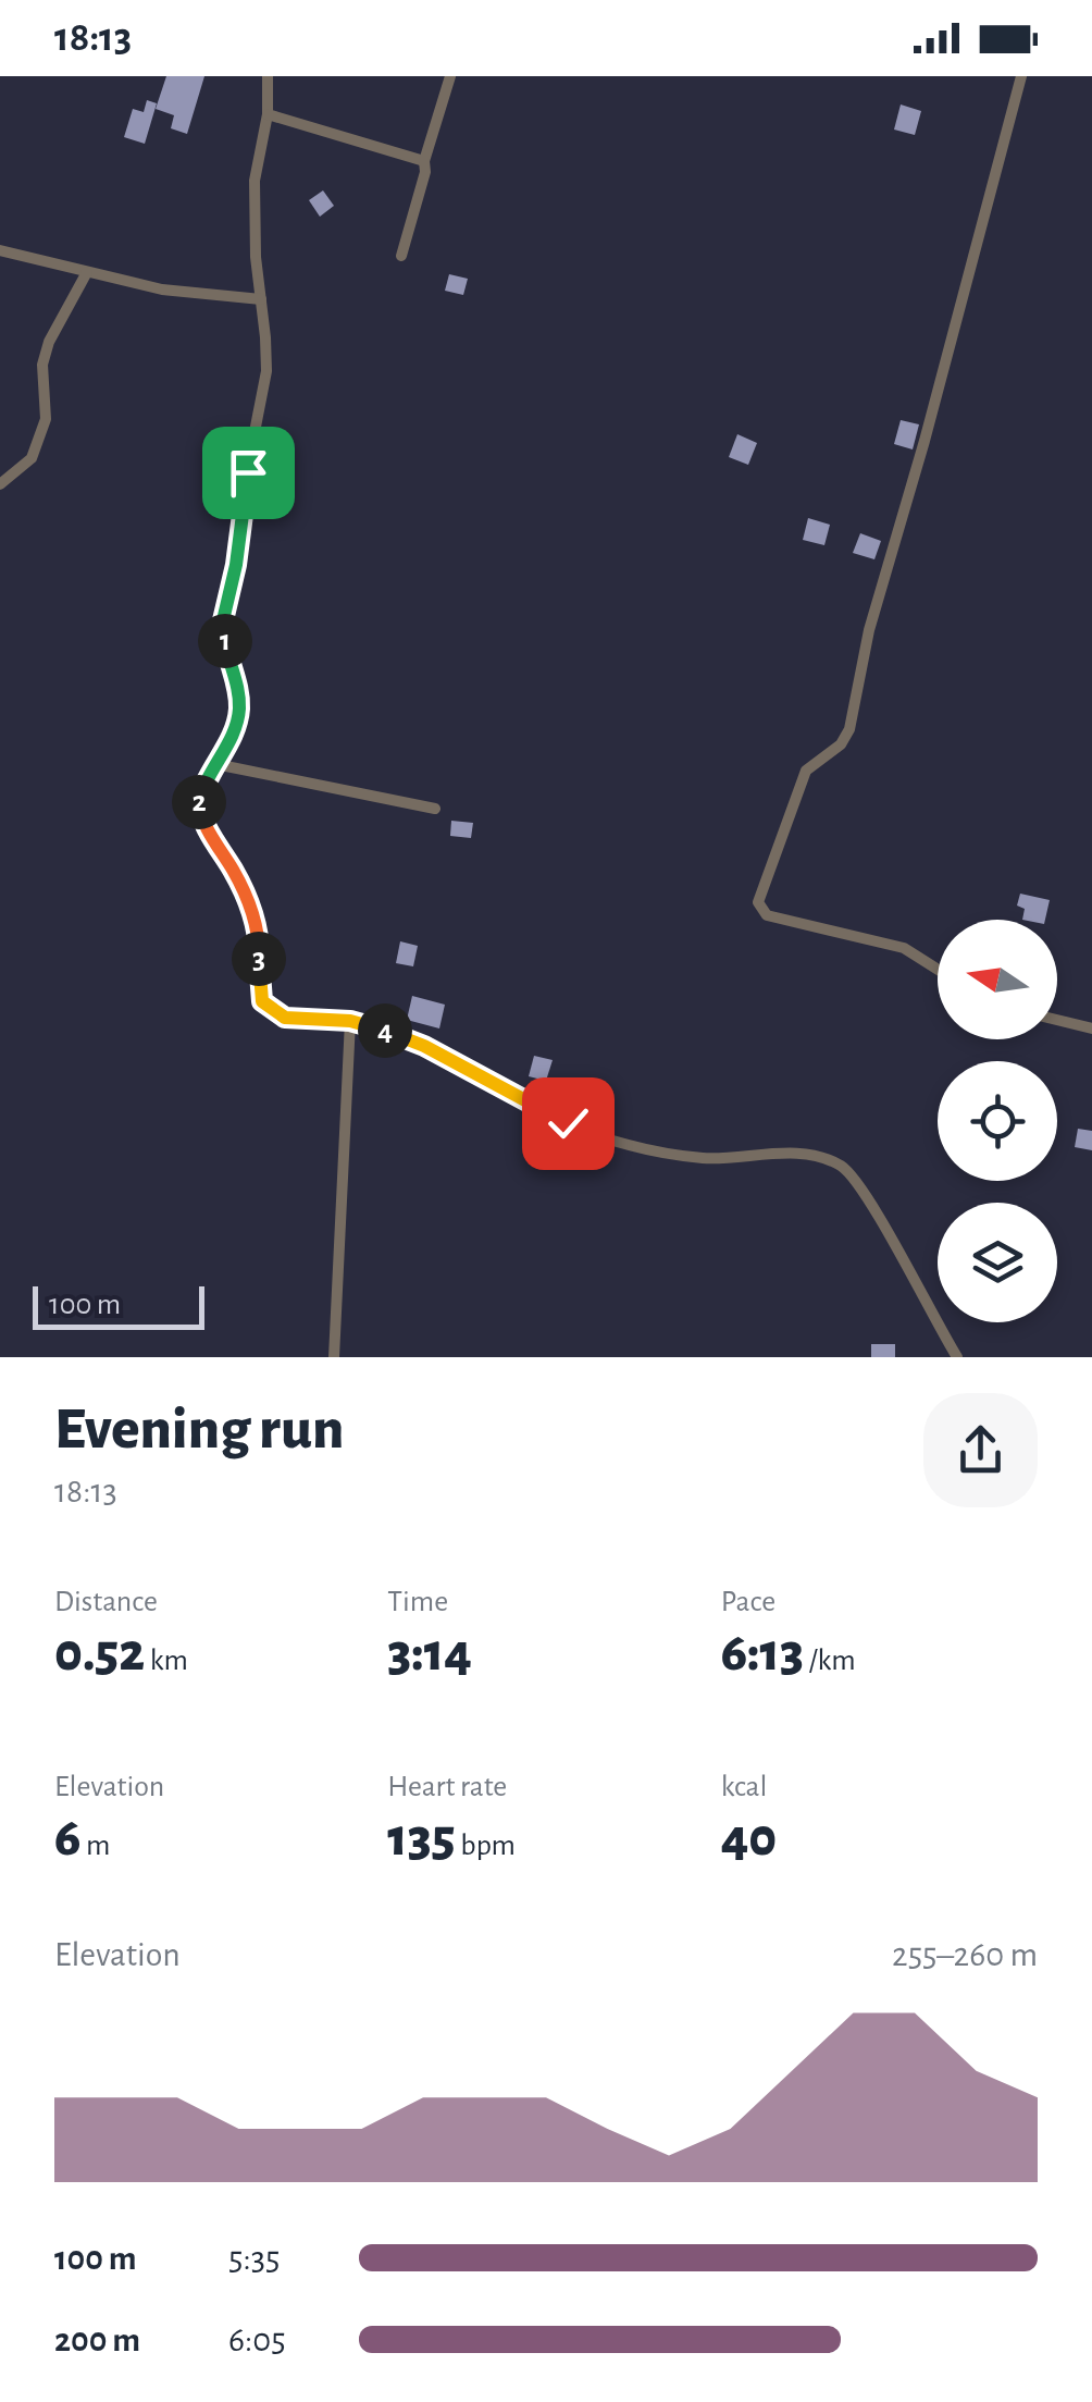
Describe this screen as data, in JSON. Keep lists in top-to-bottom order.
{
  "scale_bar": "100 m",
  "north": "left",
  "page": {
    "status": "18:13",
    "pins": [
      "1",
      "2",
      "3",
      "4"
    ],
    "scale": "100 m",
    "heading": ["Evening run", "18:13"],
    "stats": [
      ["Distance", "0.52 km"],
      ["Time", "3:14"],
      ["Pace", "6:13 /km"],
      ["Elevation", "6 m"],
      ["Heart rate", "135 bpm"],
      ["kcal", "40"]
    ],
    "chart": ["Elevation", "255–260 m"],
    "list": [
      {
        "name": "100 m",
        "note": "5:35"
      },
      {
        "name": "200 m",
        "note": "6:05"
      }
    ]
  }
}
